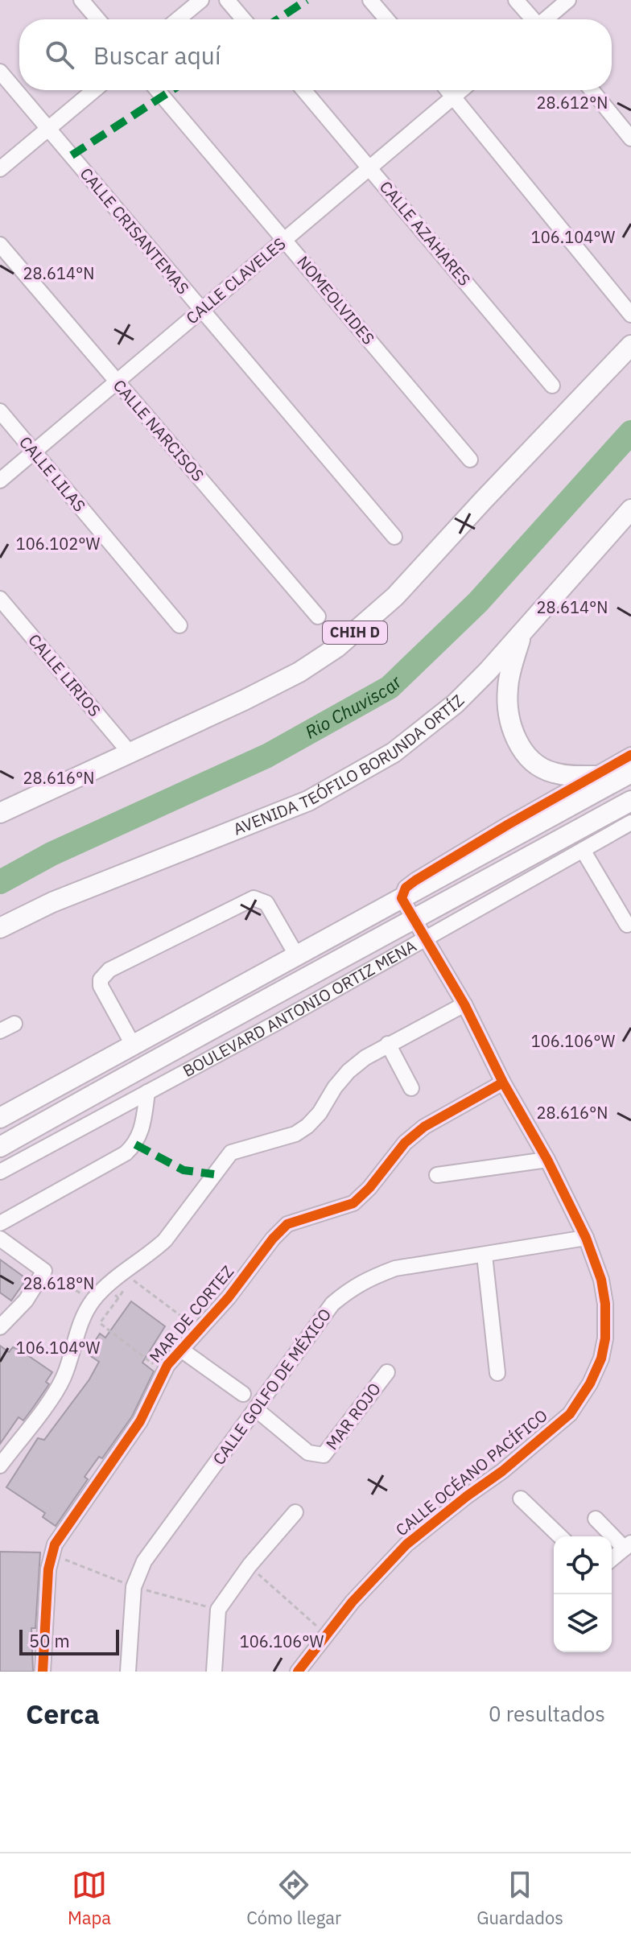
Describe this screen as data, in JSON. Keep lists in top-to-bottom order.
{
  "streets": {
    "main road": ["CHIH D", "AVENIDA TEÓFILO BORUNDA ORTÍZ", "BOULEVARD ANTONIO ORTIZ MENA"],
    "street": [
      "CALLE CRISANTEMAS",
      "CALLE AZAHARES",
      "CALLE CLAVELES",
      "NOMEOLVIDES",
      "CALLE NARCISOS",
      "CALLE LILAS",
      "CALLE LIRIOS",
      "MAR DE CORTEZ",
      "CALLE GOLFO DE MÉXICO",
      "MAR ROJO",
      "CALLE OCÉANO PACÍFICO"
    ]
  },
  "crossings": [
    ["CALLE CRISANTEMAS", "CALLE CLAVELES"],
    ["CALLE AZAHARES", "CALLE CLAVELES"],
    ["CALLE CLAVELES", "NOMEOLVIDES"],
    ["CALLE CLAVELES", "CALLE NARCISOS"],
    ["CALLE CLAVELES", "CALLE LILAS"],
    ["CHIH D", "CALLE LIRIOS"],
    ["BOULEVARD ANTONIO ORTIZ MENA", "CALLE OCÉANO PACÍFICO"],
    ["MAR DE CORTEZ", "CALLE OCÉANO PACÍFICO"],
    ["CALLE GOLFO DE MÉXICO", "MAR ROJO"],
    ["CALLE GOLFO DE MÉXICO", "CALLE OCÉANO PACÍFICO"]
  ],
  "water": ["Rio Chuviscar"],
  "scale_bar": "50 m",
  "page": {
    "search": "Buscar aquí",
    "scale": "50 m",
    "heading": ["Cerca", "0 resultados"],
    "nav": ["Mapa", "Cómo llegar", "Guardados"]
  },
  "coordinates": [
    "28.612°N",
    "106.104°W",
    "28.614°N",
    "106.102°W",
    "28.616°N",
    "106.106°W",
    "28.618°N"
  ]
}
